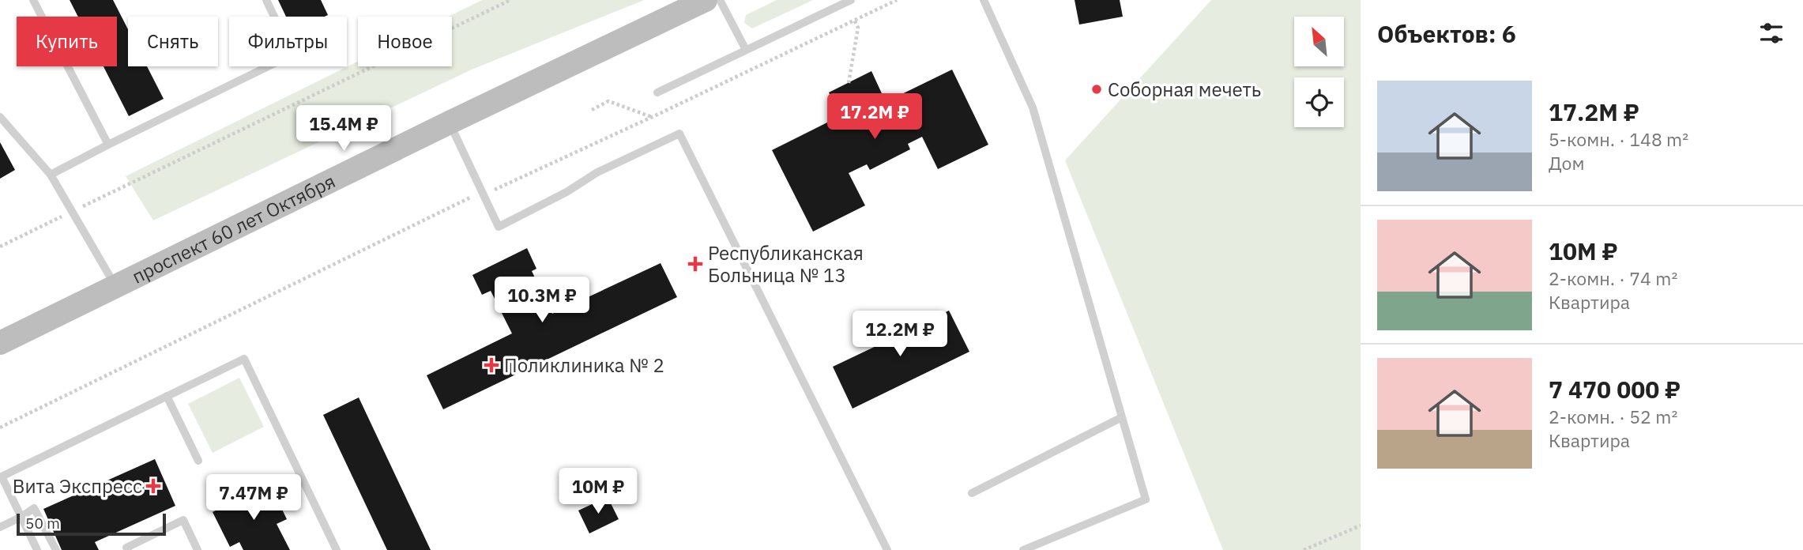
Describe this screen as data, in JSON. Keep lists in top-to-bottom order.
{
  "streets": {
    "main road": ["проспект 60 лет Октября"]
  },
  "places": {
    "other": ["Соборная мечеть"],
    "health": ["Республиканская Больница № 13", "Поликлиника № 2", "Вита Экспресс"]
  },
  "scale_bar": "50 m",
  "north": "top left",
  "page": {
    "heading": "Объектов: 6",
    "chip": [
      "Купить",
      "Снять",
      "Фильтры",
      "Новое"
    ],
    "list": [
      {
        "name": "17.2M ₽",
        "note": "5-комн. · 148 m² · Дом"
      },
      {
        "name": "10M ₽",
        "note": "2-комн. · 74 m² · Квартира"
      },
      {
        "name": "7 470 000 ₽",
        "note": "2-комн. · 52 m² · Квартира"
      }
    ],
    "price": [
      "17.2M ₽",
      "15.4M ₽",
      "10.3M ₽",
      "12.2M ₽",
      "10M ₽",
      "7.47M ₽"
    ],
    "scale": "50 m"
  }
}
